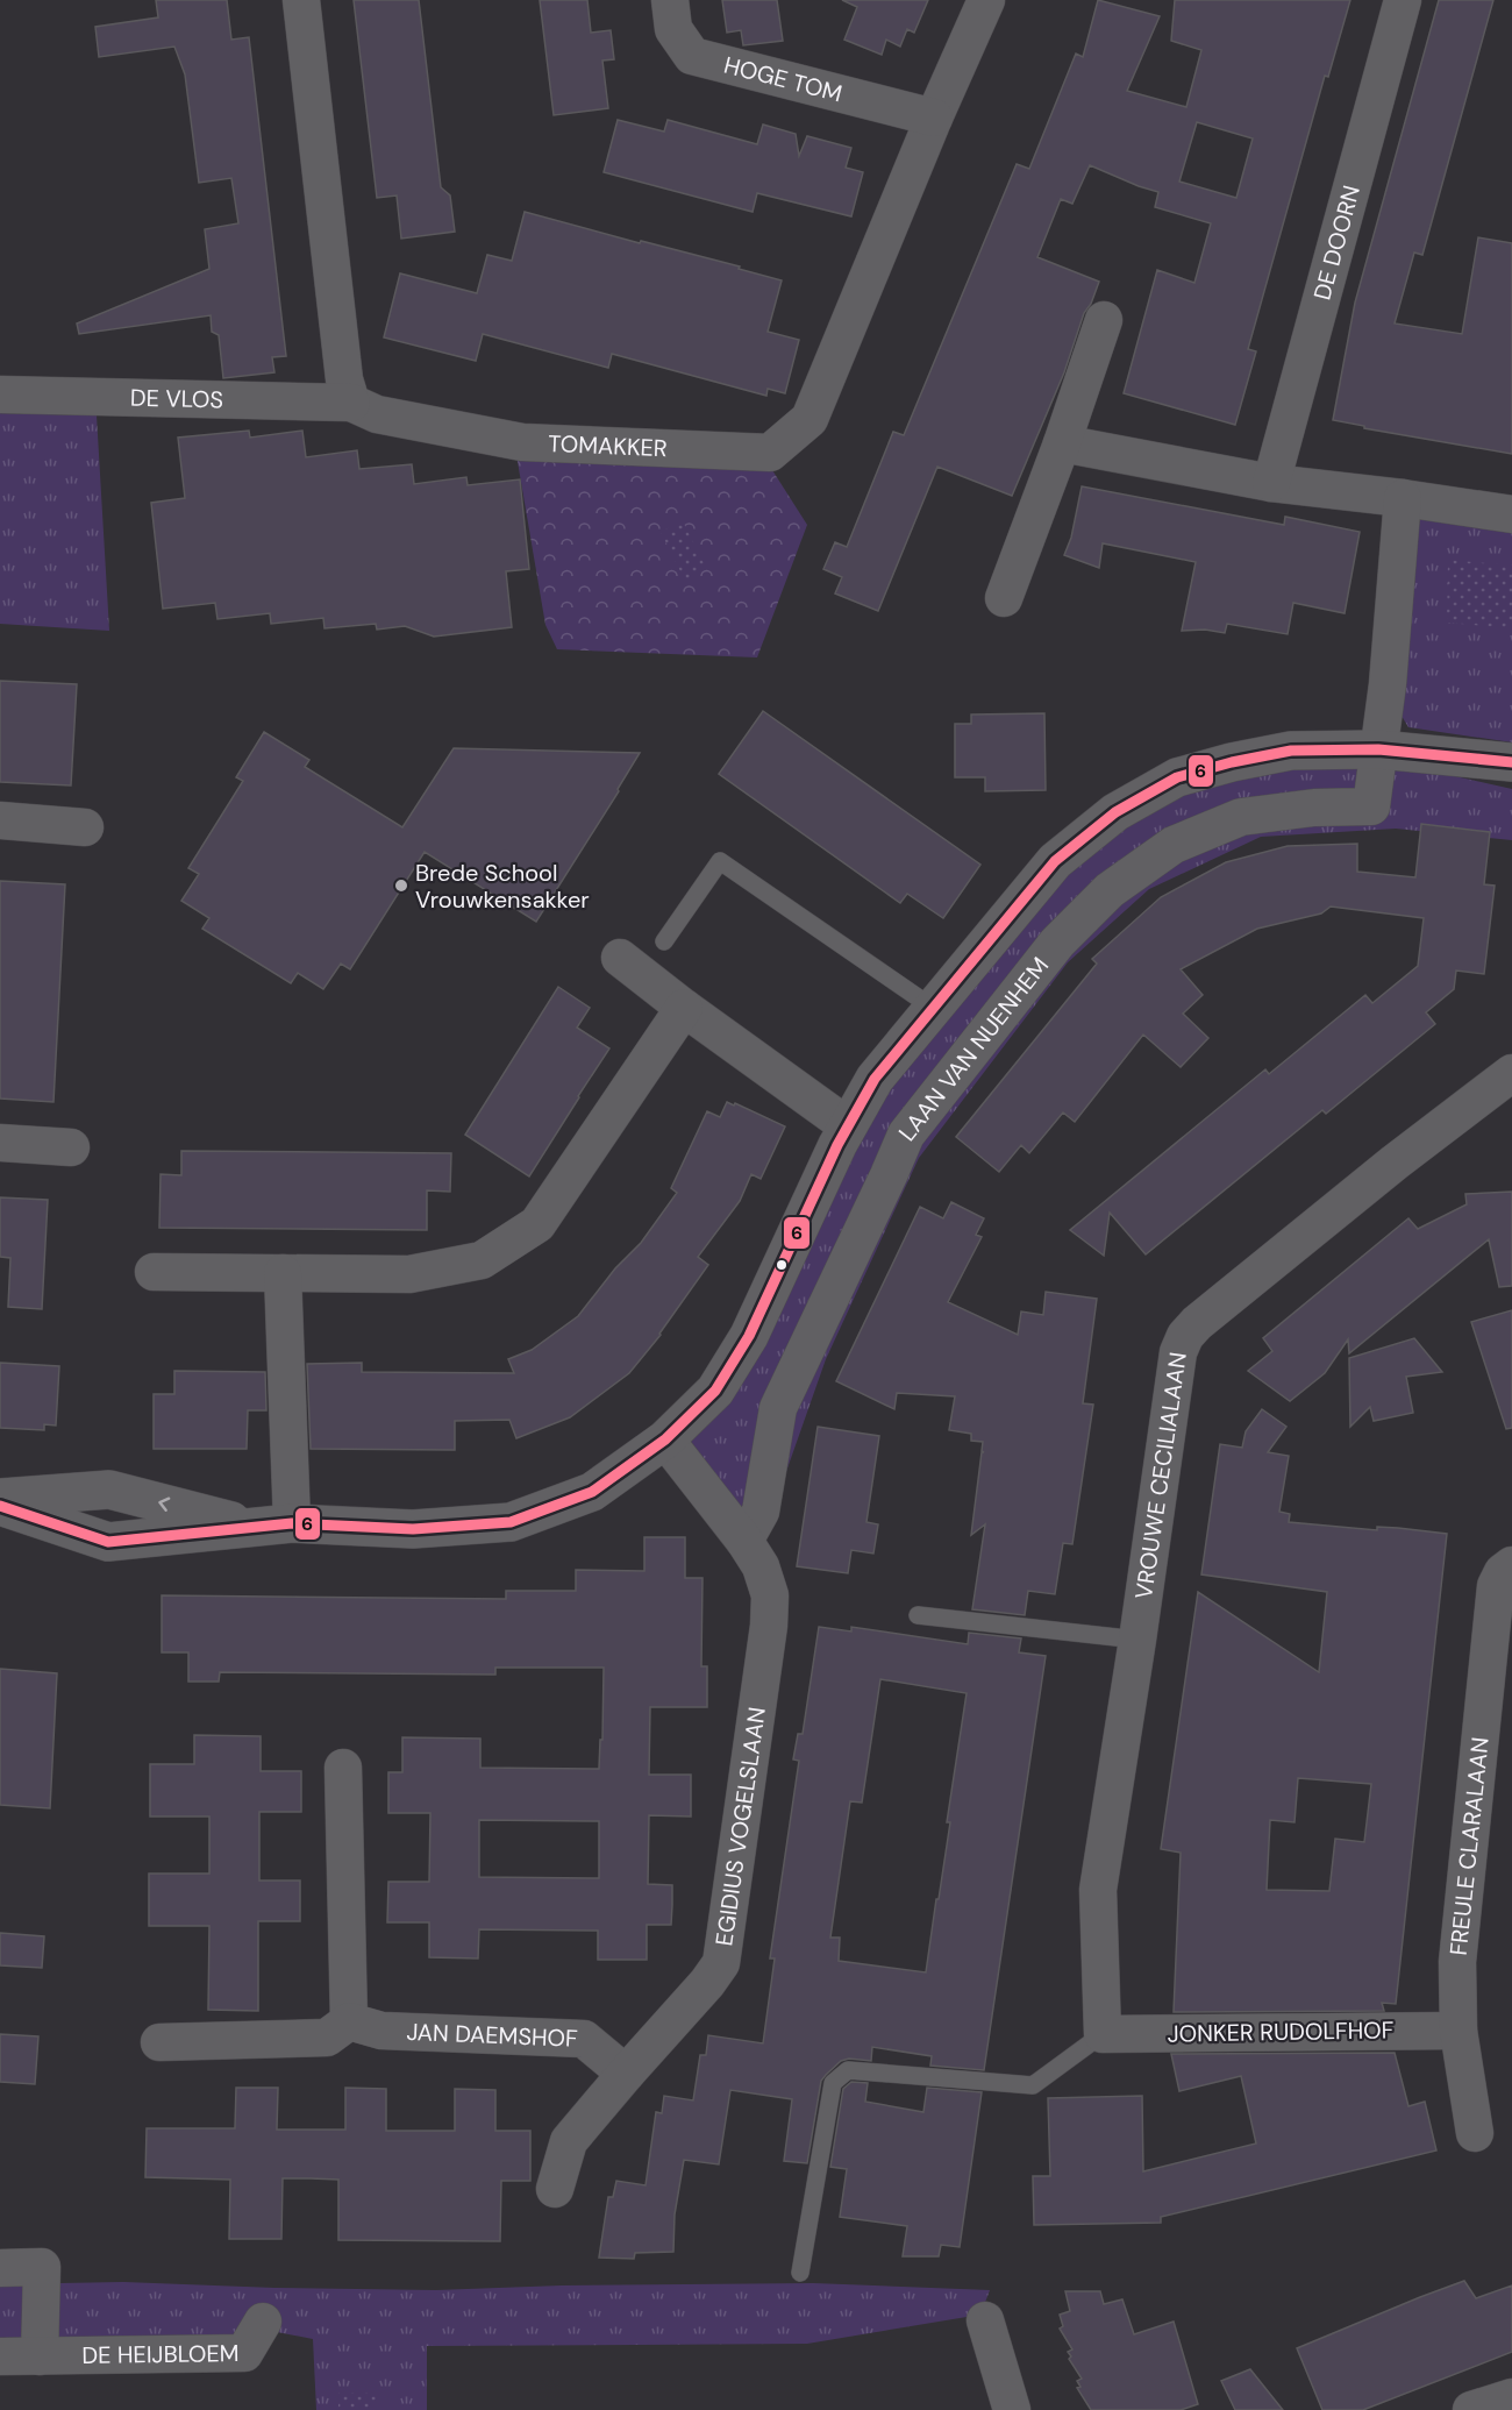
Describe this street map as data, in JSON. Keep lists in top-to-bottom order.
{
  "streets": {
    "street": [
      "HOGE TOM",
      "DE DOORN",
      "DE VLOS",
      "TOMAKKER",
      "LAAN VAN NUENHEM",
      "VROUWE CECILIALAAN",
      "EGIDIUS VOGELSLAAN",
      "FREULE CLARALAAN",
      "JONKER RUDOLFHOF",
      "JAN DAEMSHOF",
      "DE HEIJBLOEM"
    ]
  },
  "crossings": [
    ["HOGE TOM", "TOMAKKER"],
    ["DE VLOS", "TOMAKKER"],
    ["LAAN VAN NUENHEM", "EGIDIUS VOGELSLAAN"],
    ["VROUWE CECILIALAAN", "JONKER RUDOLFHOF"],
    ["EGIDIUS VOGELSLAAN", "JAN DAEMSHOF"],
    ["FREULE CLARALAAN", "JONKER RUDOLFHOF"]
  ],
  "places": ["Brede School Vrouwkensakker"],
  "lines": ["transit line 6"]
}
